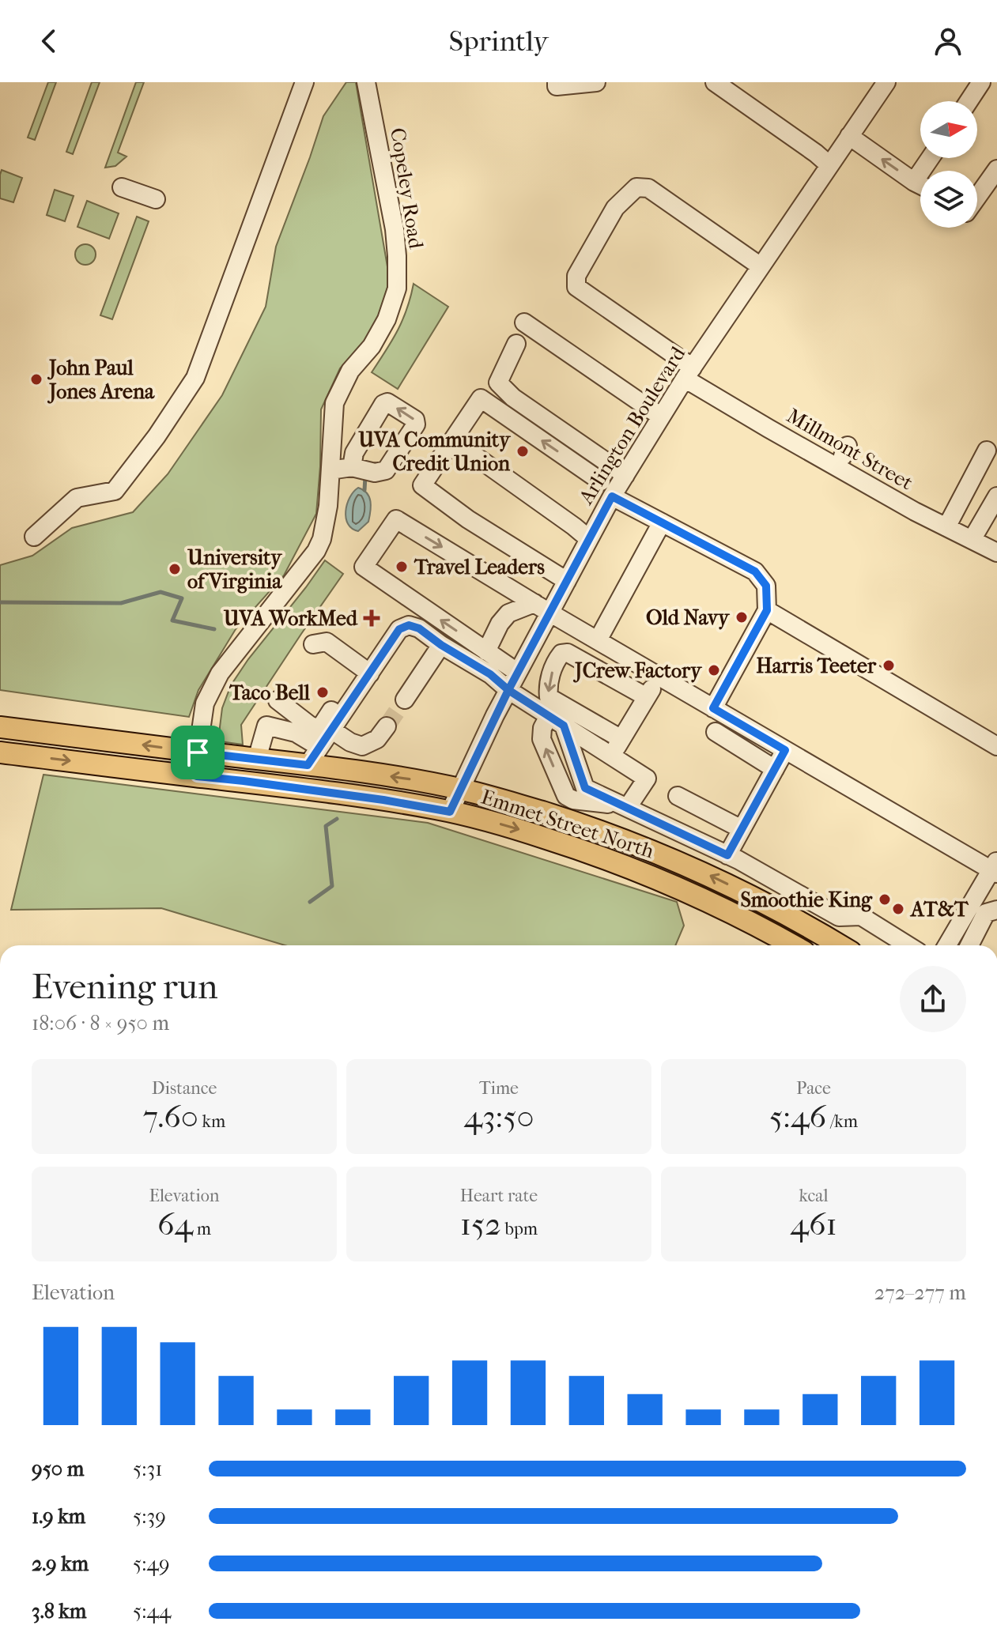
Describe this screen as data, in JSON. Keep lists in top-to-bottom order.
{
  "streets": {
    "main road": ["Emmet Street North"],
    "street": ["Copeley Road", "Arlington Boulevard", "Millmont Street"]
  },
  "crossings": [
    ["Copeley Road", "Emmet Street North"],
    ["Arlington Boulevard", "Millmont Street"],
    ["Arlington Boulevard", "Emmet Street North"]
  ],
  "places": {
    "other": [
      "John Paul Jones Arena",
      "UVA Community Credit Union",
      "Travel Leaders",
      "University of Virginia",
      "Old Navy",
      "Harris Teeter",
      "JCrew Factory",
      "Taco Bell",
      "Smoothie King",
      "AT&T"
    ],
    "health": ["UVA WorkMed"]
  },
  "north": "right",
  "page": {
    "header": "Sprintly",
    "heading": ["Evening run", "18:06 · 8 × 950 m"],
    "stats": [
      ["Distance", "7.60 km"],
      ["Time", "43:50"],
      ["Pace", "5:46 /km"],
      ["Elevation", "64 m"],
      ["Heart rate", "152 bpm"],
      ["kcal", "461"]
    ],
    "chart": ["Elevation", "272–277 m"],
    "list": [
      {
        "name": "950 m",
        "note": "5:31"
      },
      {
        "name": "1.9 km",
        "note": "5:39"
      },
      {
        "name": "2.9 km",
        "note": "5:49"
      },
      {
        "name": "3.8 km",
        "note": "5:44"
      }
    ]
  }
}
